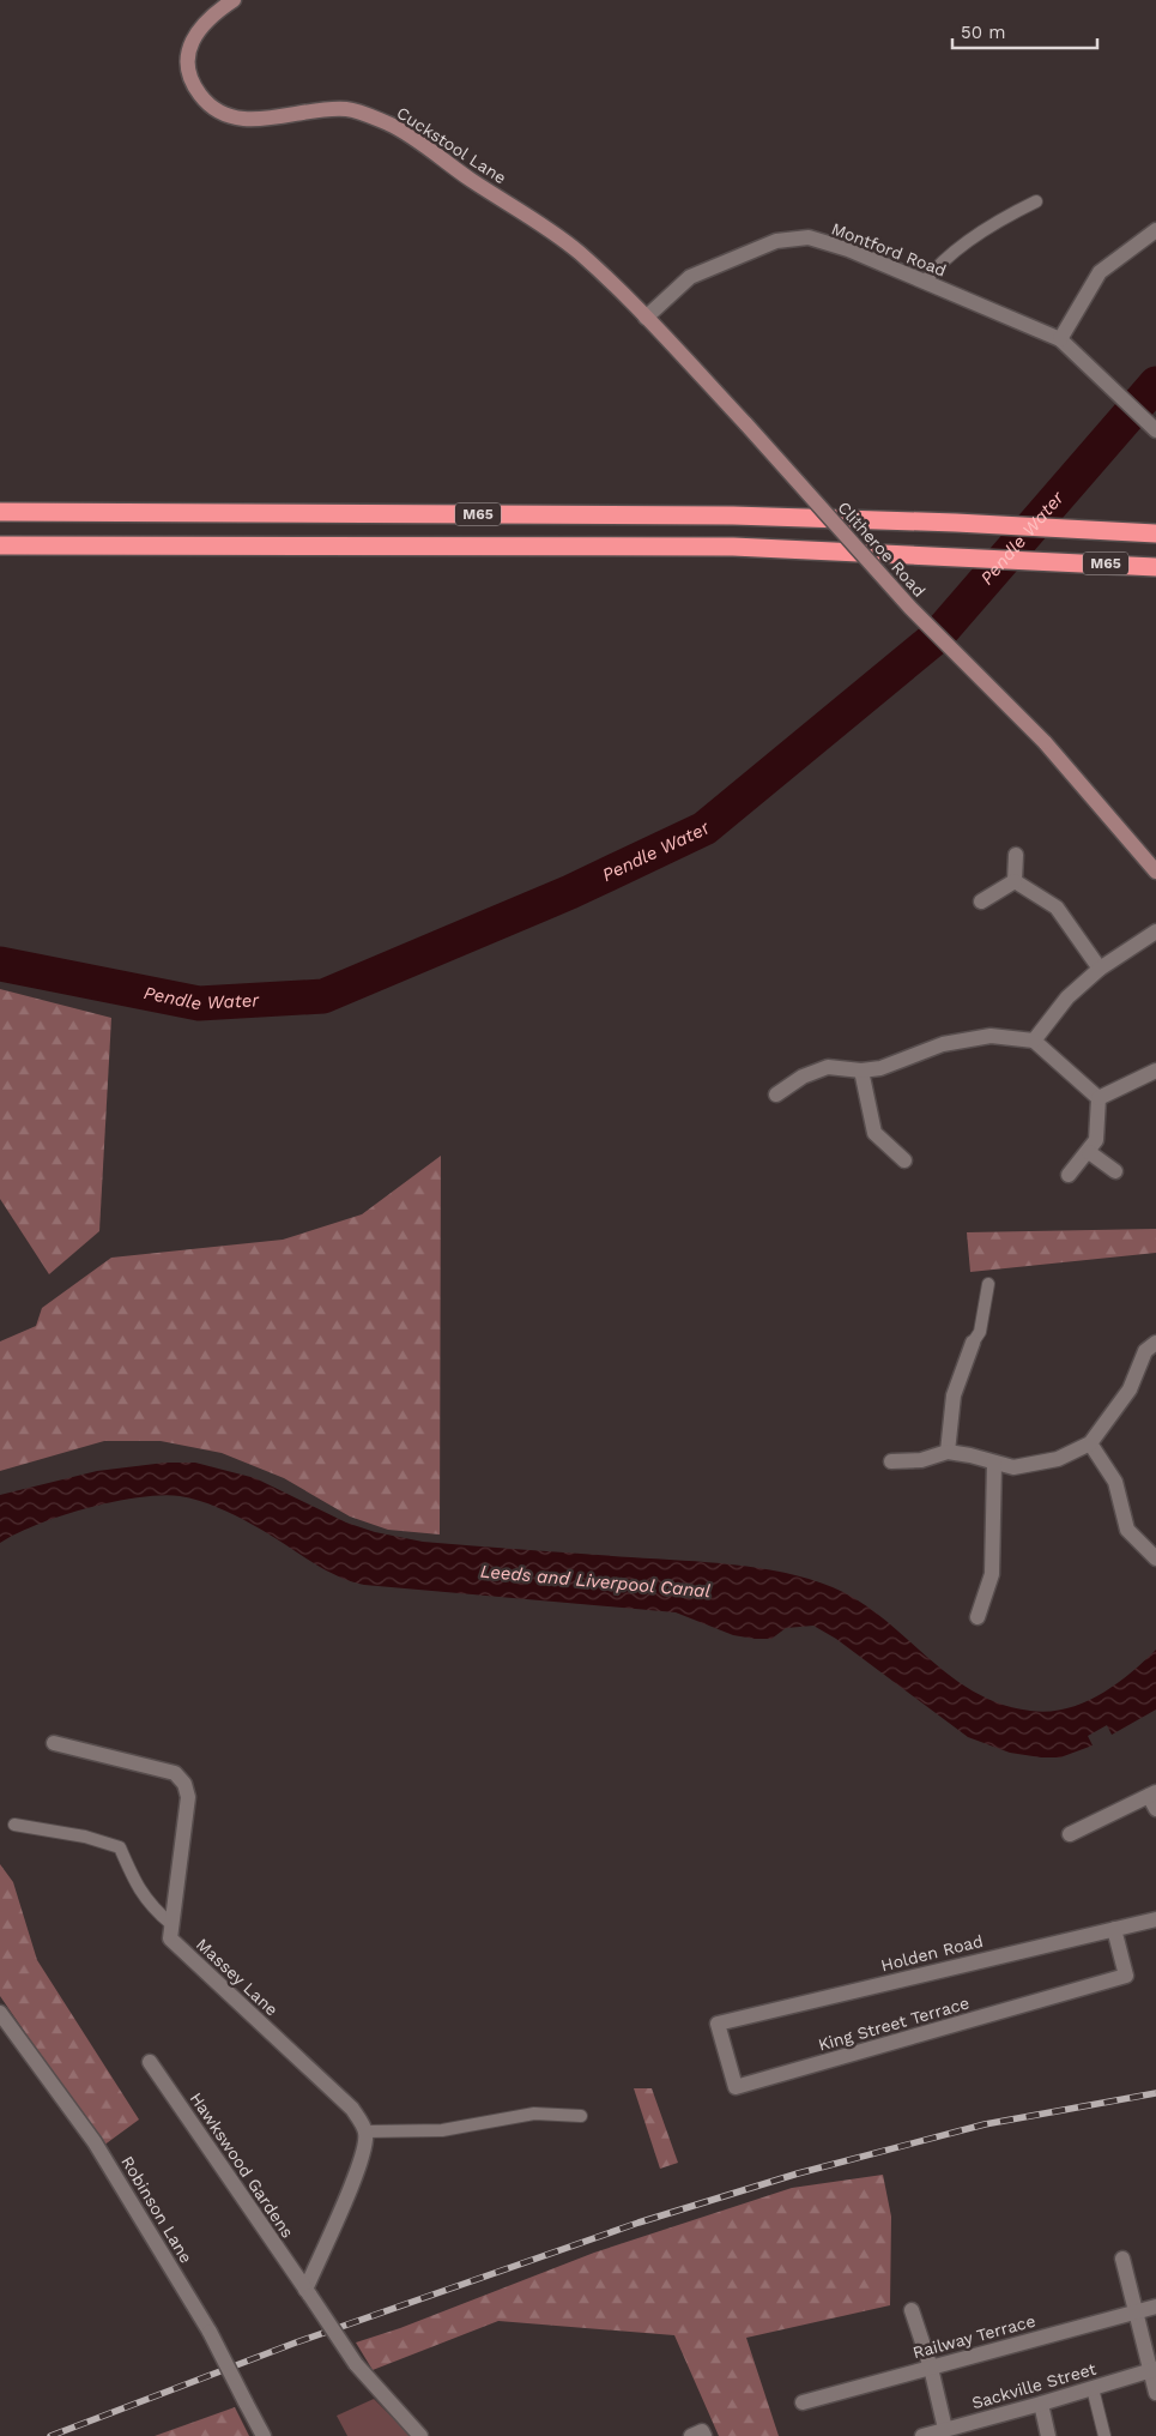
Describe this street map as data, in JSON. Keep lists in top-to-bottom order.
{
  "streets": {
    "highway": ["M65"],
    "main road": ["Cuckstool Lane", "Clitheroe Road"],
    "street": [
      "Montford Road",
      "Holden Road",
      "Massey Lane",
      "King Street Terrace",
      "Hawkswood Gardens",
      "Robinson Lane",
      "Railway Terrace",
      "Sackville Street"
    ]
  },
  "crossings": [
    ["Cuckstool Lane", "Clitheroe Road"],
    ["Montford Road", "Clitheroe Road"],
    ["Holden Road", "King Street Terrace"]
  ],
  "water": ["Pendle Water", "Leeds and Liverpool Canal"],
  "scale_bar": "50 m"
}
